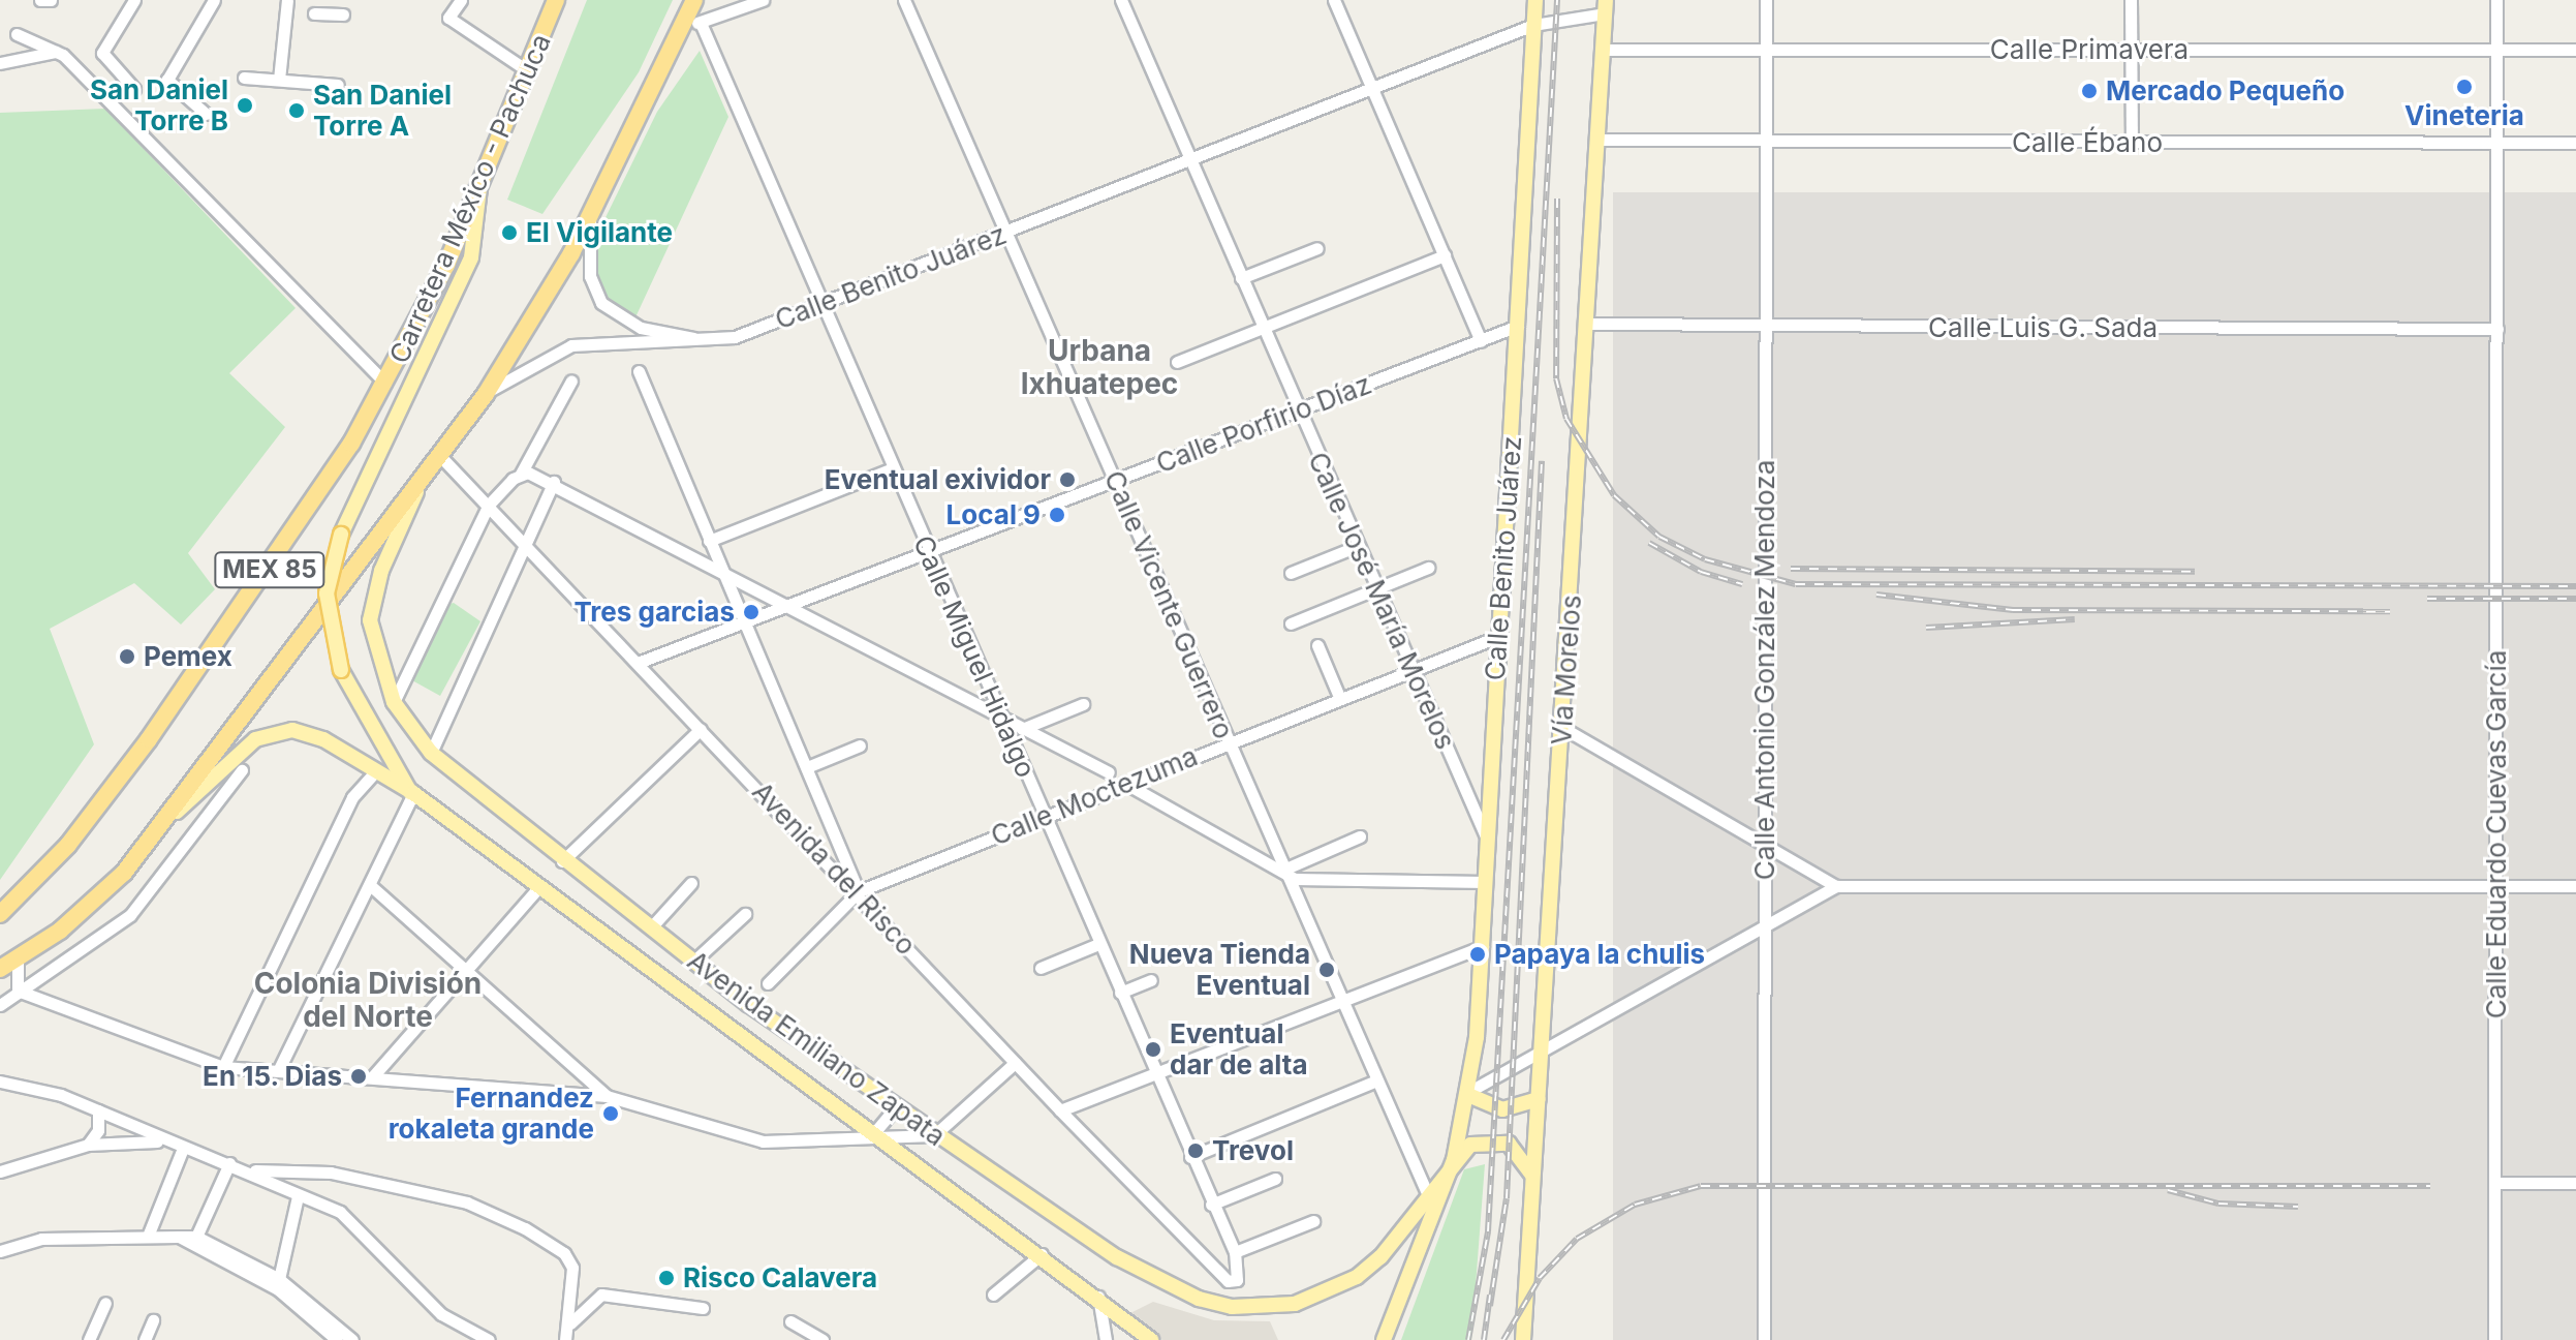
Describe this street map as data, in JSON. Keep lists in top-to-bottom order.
{
  "streets": {
    "highway": ["Carretera México - Pachuca", "MEX 85"],
    "main road": ["Calle Benito Juárez", "Vía Morelos", "Avenida Emiliano Zapata"],
    "street": [
      "Calle Primavera",
      "Calle Ébano",
      "Calle Luis G. Sada",
      "Calle Porfirio Díaz",
      "Calle José María Morelos",
      "Calle Vicente Guerrero",
      "Calle Miguel Hidalgo",
      "Calle Antonio González Mendoza",
      "Calle Moctezuma",
      "Calle Eduardo Cuevas García",
      "Avenida del Risco"
    ]
  },
  "crossings": [
    ["Calle Primavera", "Vía Morelos"],
    ["Calle Primavera", "Calle Antonio González Mendoza"],
    ["Calle Primavera", "Calle Eduardo Cuevas García"],
    ["Calle Ébano", "Vía Morelos"],
    ["Calle Ébano", "Calle Antonio González Mendoza"],
    ["Calle Ébano", "Calle Eduardo Cuevas García"],
    ["Calle Benito Juárez", "Calle Porfirio Díaz"],
    ["Calle Benito Juárez", "MEX 85"],
    ["Calle Benito Juárez", "Calle José María Morelos"],
    ["Calle Benito Juárez", "Calle Vicente Guerrero"],
    ["Calle Benito Juárez", "Calle Miguel Hidalgo"],
    ["Calle Benito Juárez", "Vía Morelos"],
    ["Calle Benito Juárez", "Calle Moctezuma"],
    ["Calle Luis G. Sada", "Vía Morelos"],
    ["Calle Luis G. Sada", "Calle Antonio González Mendoza"],
    ["Calle Luis G. Sada", "Calle Eduardo Cuevas García"],
    ["Calle Porfirio Díaz", "Calle José María Morelos"],
    ["Calle Porfirio Díaz", "Calle Vicente Guerrero"],
    ["Calle Porfirio Díaz", "Calle Miguel Hidalgo"],
    ["Calle Porfirio Díaz", "Avenida del Risco"],
    ["MEX 85", "Calle Miguel Hidalgo"],
    ["MEX 85", "Avenida del Risco"],
    ["MEX 85", "Avenida Emiliano Zapata"],
    ["Calle José María Morelos", "Calle Moctezuma"],
    ["Calle Vicente Guerrero", "Calle Moctezuma"],
    ["Calle Vicente Guerrero", "Avenida Emiliano Zapata"],
    ["Calle Miguel Hidalgo", "Calle Moctezuma"],
    ["Calle Miguel Hidalgo", "Avenida del Risco"],
    ["Calle Moctezuma", "Avenida del Risco"]
  ],
  "districts": ["Urbana Ixhuatepec", "Colonia División del Norte"],
  "places": [
    "Vineteria",
    "Mercado Pequeño",
    "San Daniel Torre B",
    "San Daniel Torre A",
    "El Vigilante",
    "Eventual exividor",
    "Local 9",
    "Tres garcias",
    "Pemex",
    "Papaya la chulis",
    "Nueva Tienda Eventual",
    "Eventual dar de alta",
    "En 15. Dias",
    "Fernandez rokaleta grande",
    "Trevol",
    "Risco Calavera"
  ]
}
